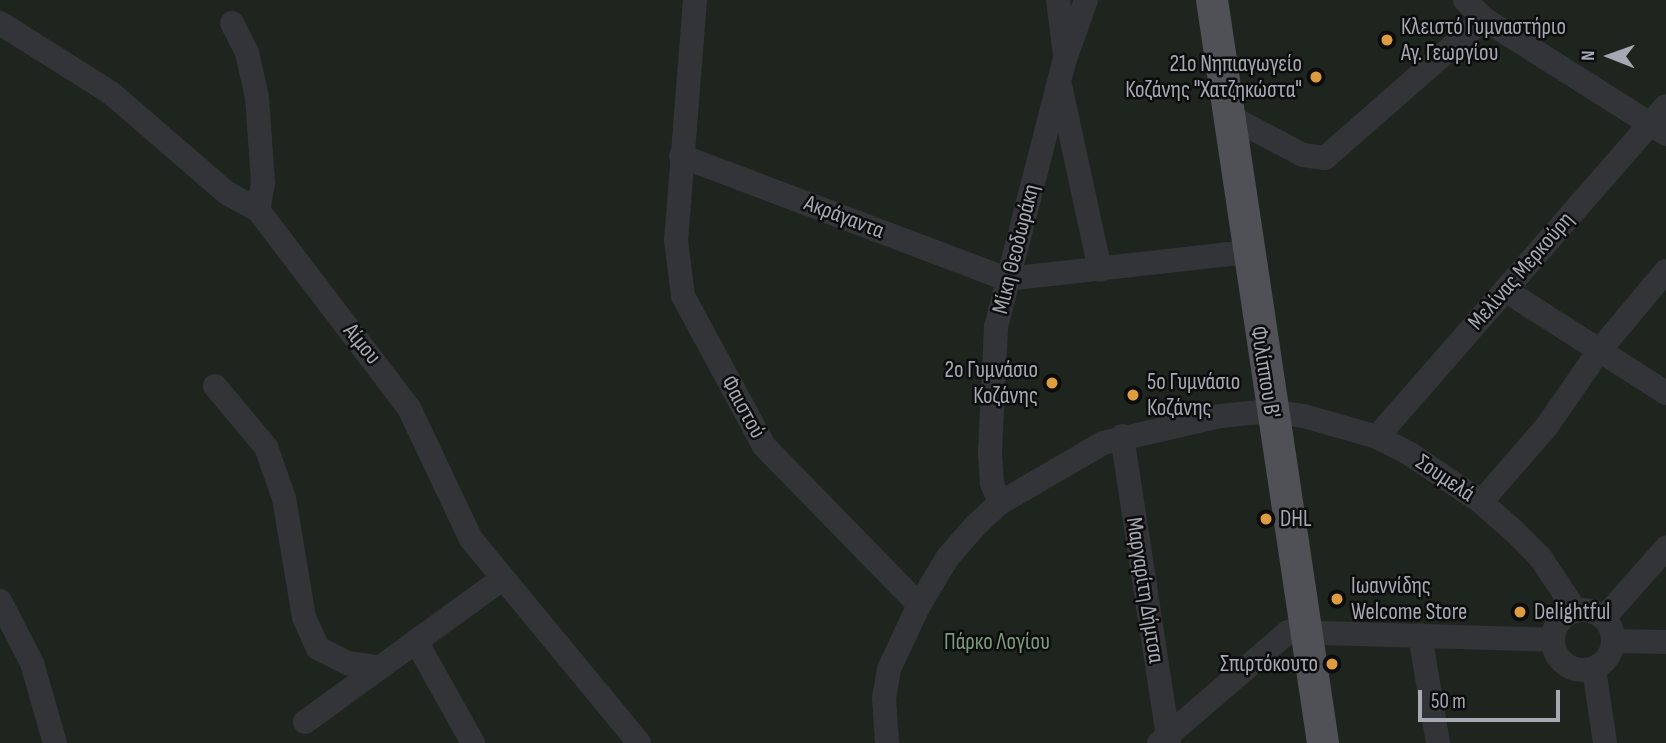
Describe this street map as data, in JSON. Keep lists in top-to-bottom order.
{
  "streets": {
    "main road": ["Φιλίππου Β'"],
    "street": [
      "Ακράγαντα",
      "Μίκη Θεοδωράκη",
      "Μελίνας Μερκούρη",
      "Αίμου",
      "Φαιστού",
      "Σουμελά",
      "Μαργαρίτη Δήμτσα"
    ]
  },
  "crossings": [
    ["Ακράγαντα", "Μίκη Θεοδωράκη"],
    ["Ακράγαντα", "Φαιστού"],
    ["Μίκη Θεοδωράκη", "Σουμελά"],
    ["Μελίνας Μερκούρη", "Σουμελά"],
    ["Φιλίππου Β'", "Σουμελά"],
    ["Φαιστού", "Σουμελά"],
    ["Σουμελά", "Μαργαρίτη Δήμτσα"]
  ],
  "parks": ["Πάρκο Λογίου"],
  "places": [
    "Κλειστό Γυμναστήριο Αγ. Γεωργίου",
    "21ο Νηπιαγωγείο Κοζάνης \"Χατζηκώστα\"",
    "2o Γυμνάσιο Κοζάνης",
    "5o Γυμνάσιο Κοζάνης",
    "DHL",
    "Ιωαννίδης Welcome Store",
    "Delightful",
    "Σπιρτόκουτο"
  ],
  "scale_bar": "50 m",
  "north": "left"
}
